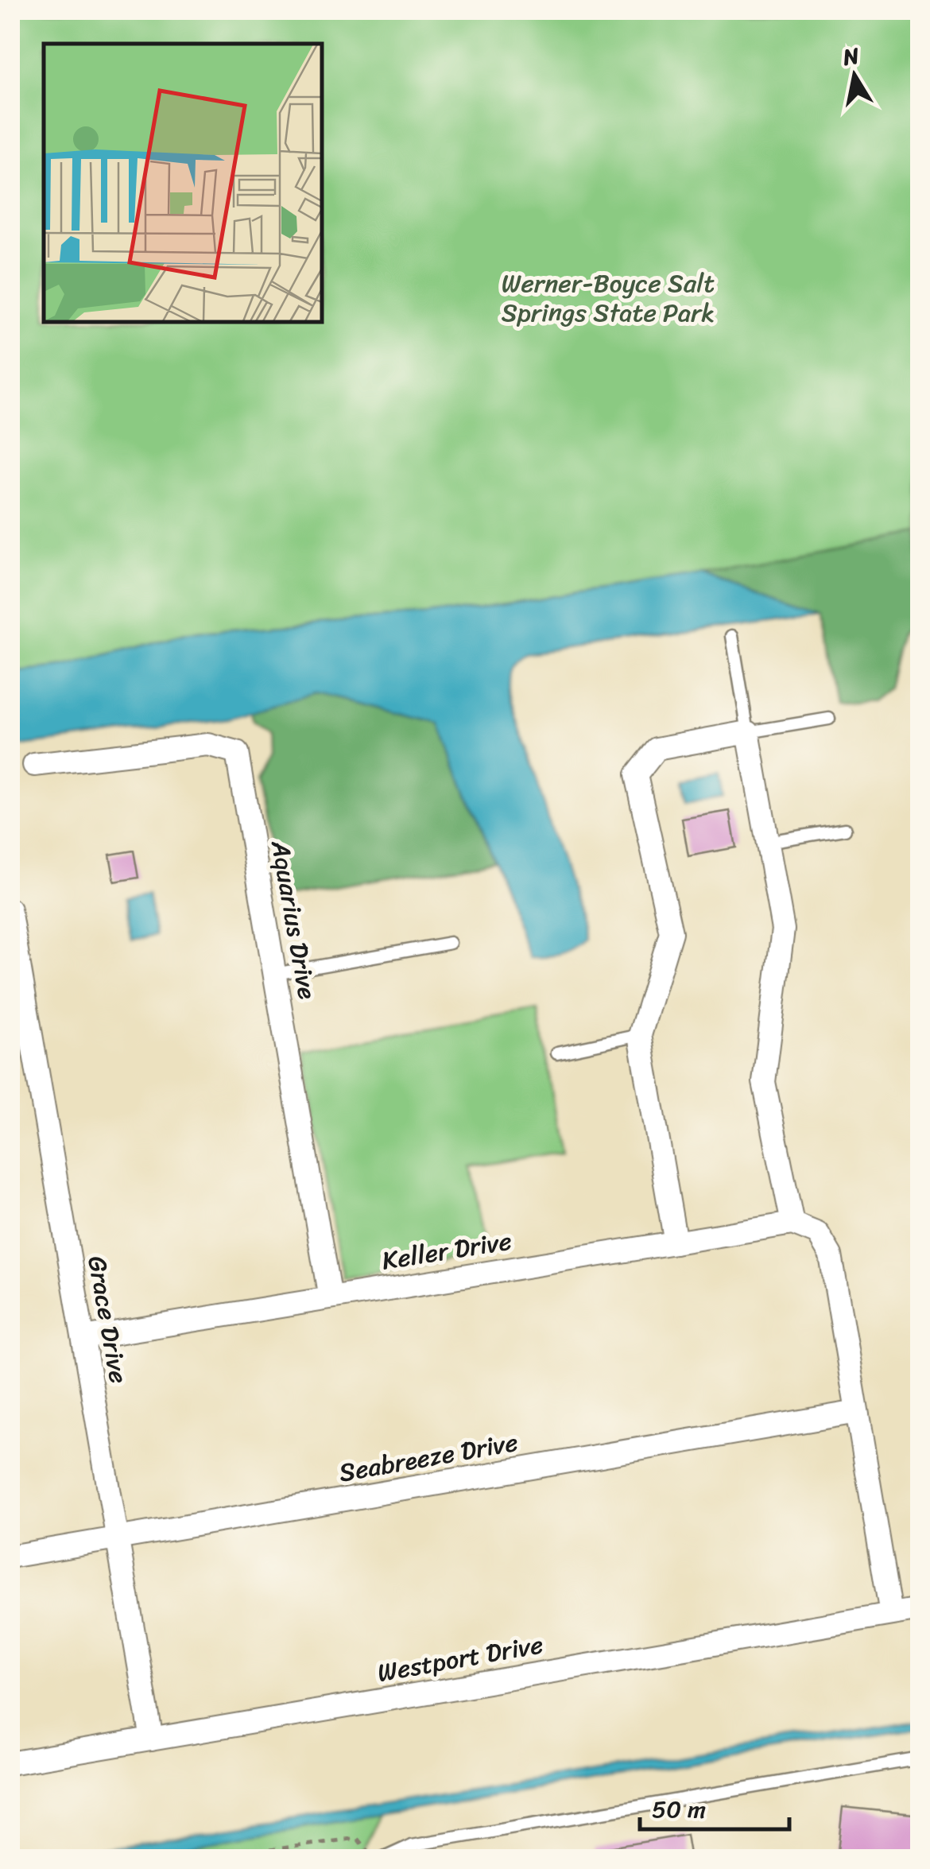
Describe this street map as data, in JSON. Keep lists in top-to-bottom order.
{
  "streets": {
    "street": [
      "Aquarius Drive",
      "Keller Drive",
      "Grace Drive",
      "Seabreeze Drive",
      "Westport Drive"
    ]
  },
  "crossings": [
    ["Aquarius Drive", "Keller Drive"],
    ["Keller Drive", "Grace Drive"],
    ["Grace Drive", "Seabreeze Drive"],
    ["Grace Drive", "Westport Drive"]
  ],
  "parks": ["Werner-Boyce Salt Springs State Park"],
  "scale_bar": "50 m",
  "north": "top"
}
